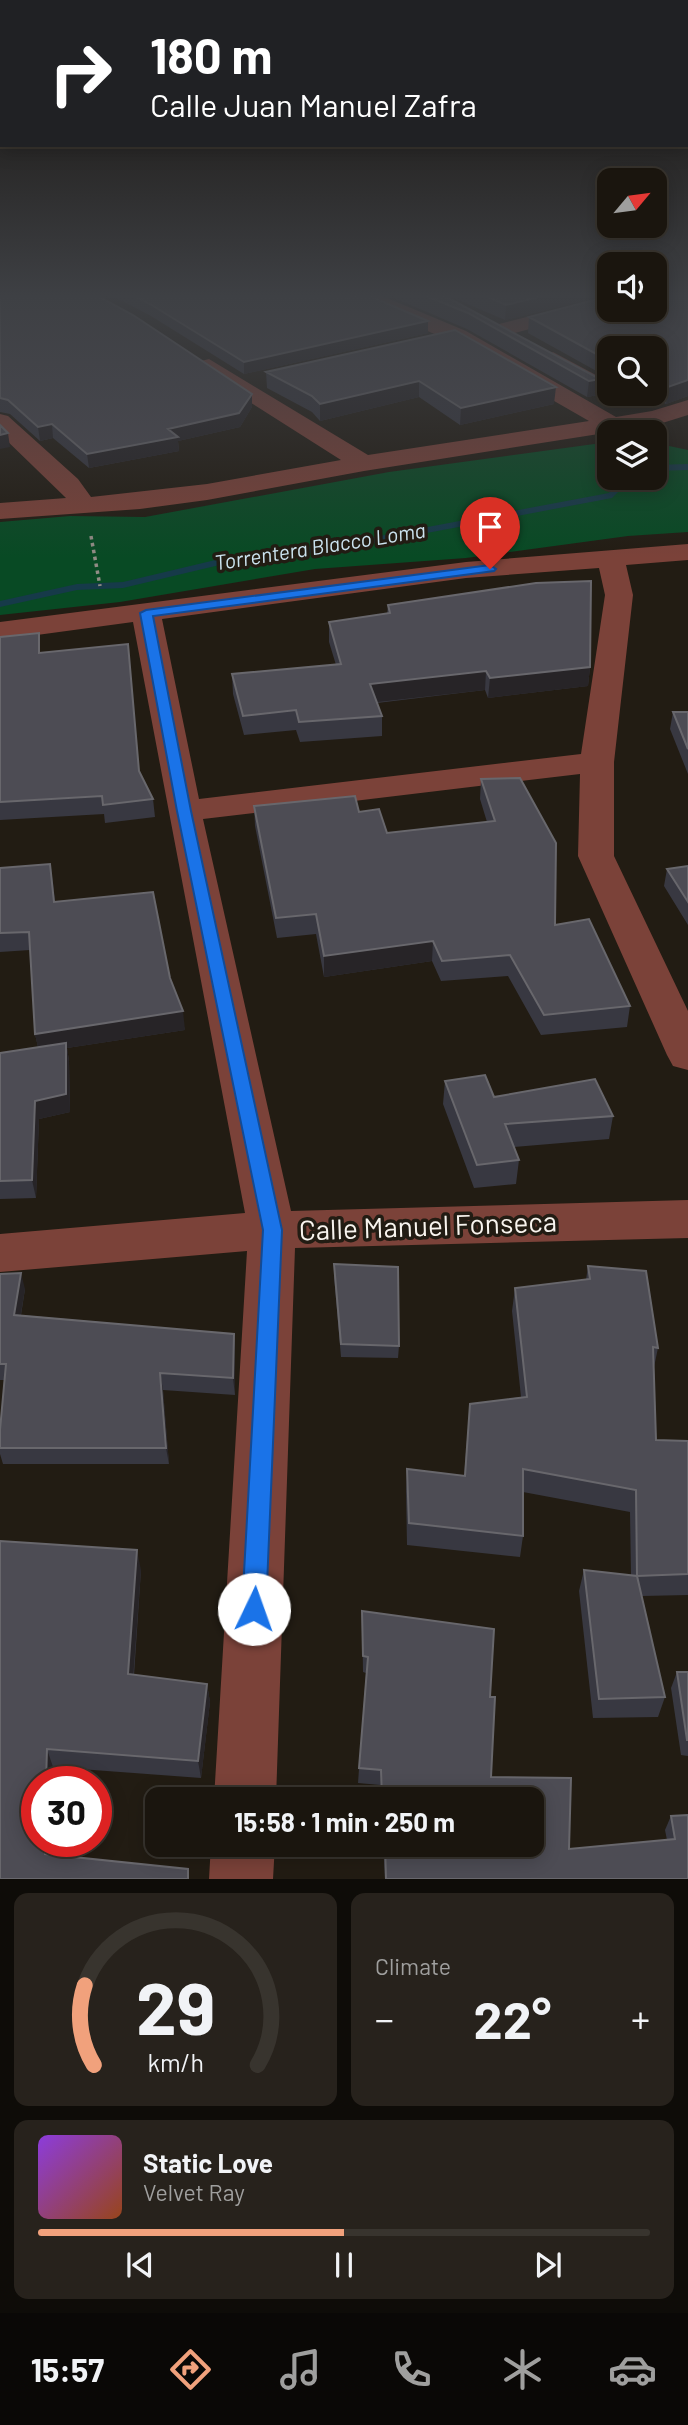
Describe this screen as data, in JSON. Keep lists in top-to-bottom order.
{
  "streets": {
    "street": ["Calle Manuel Fonseca"]
  },
  "water": ["Torrentera Blacco Loma"],
  "north": "top right",
  "page": {
    "turn": ["180 m", "Calle Juan Manuel Zafra"],
    "limit": "30",
    "trip": "15:58 · 1 min · 250 m",
    "tile": "Climate",
    "heat": ["−", "22°", "+"],
    "song": ["Static Love", "Velvet Ray"],
    "tabs": "15:57",
    "gauge": ["29", "km/h"]
  }
}
